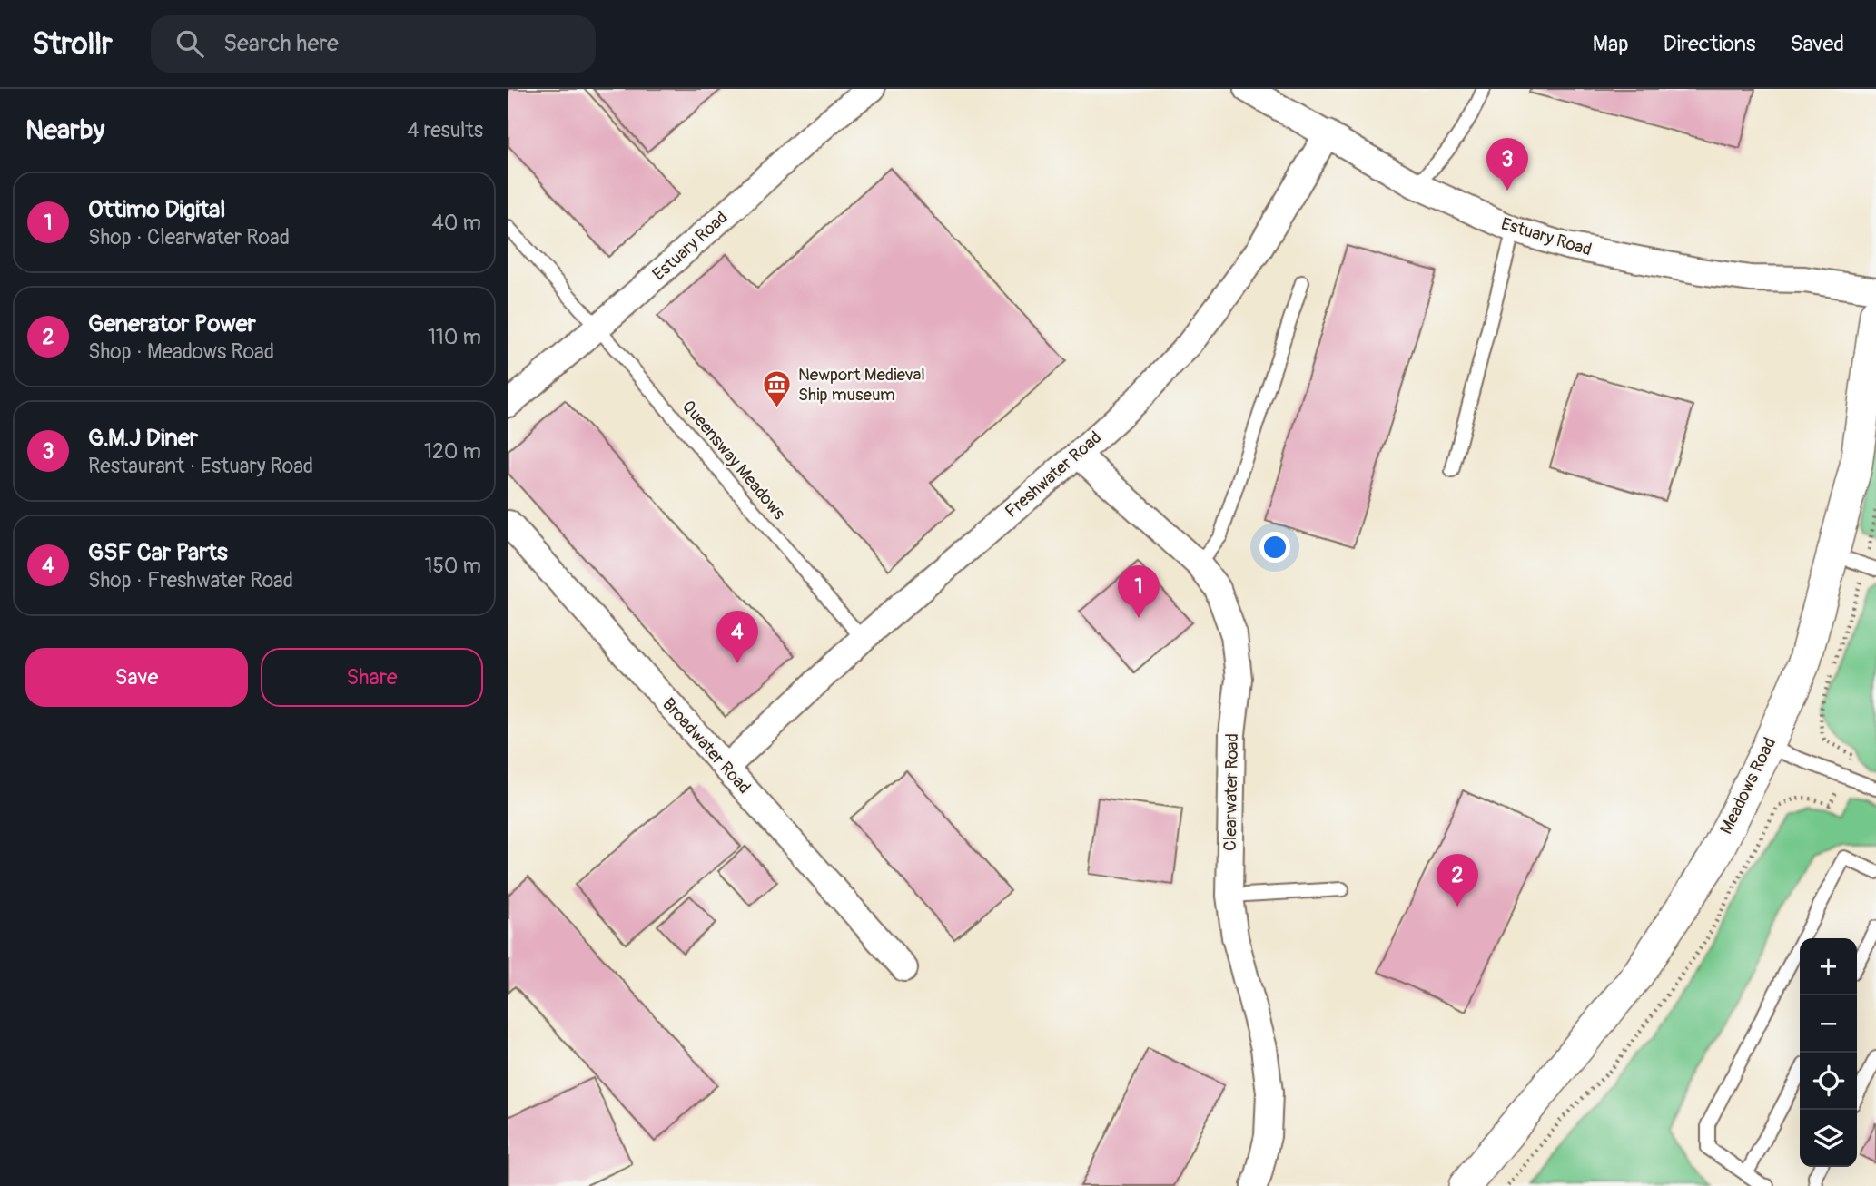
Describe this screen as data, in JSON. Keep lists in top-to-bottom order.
{
  "streets": {
    "street": [
      "Estuary Road",
      "Freshwater Road",
      "Broadwater Road",
      "Meadows Road",
      "Clearwater Road"
    ],
    "lane": ["Queensway Meadows"]
  },
  "crossings": [
    ["Estuary Road", "Queensway Meadows"],
    ["Estuary Road", "Freshwater Road"],
    ["Queensway Meadows", "Freshwater Road"],
    ["Freshwater Road", "Broadwater Road"],
    ["Freshwater Road", "Clearwater Road"]
  ],
  "places": {
    "museum": ["Newport Medieval Ship museum"]
  },
  "page": {
    "header": "Strollr",
    "search": "Search here",
    "nav": ["Map", "Directions", "Saved"],
    "heading": ["Nearby", "4 results"],
    "pins": [
      "3",
      "1",
      "4",
      "2"
    ],
    "list": [
      {
        "mark": "1",
        "name": "Ottimo Digital",
        "note": "Shop · Clearwater Road",
        "value": "40 m"
      },
      {
        "mark": "2",
        "name": "Generator Power",
        "note": "Shop · Meadows Road",
        "value": "110 m"
      },
      {
        "mark": "3",
        "name": "G.M.J Diner",
        "note": "Restaurant · Estuary Road",
        "value": "120 m"
      },
      {
        "mark": "4",
        "name": "GSF Car Parts",
        "note": "Shop · Freshwater Road",
        "value": "150 m"
      }
    ],
    "buttons": ["Save", "Share"],
    "map_buttons": ["+", "−"]
  }
}
